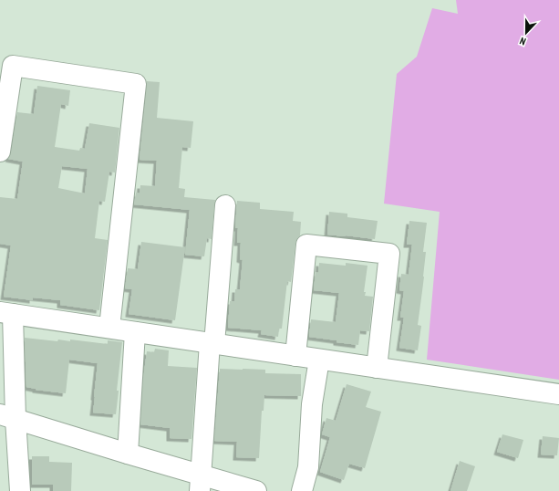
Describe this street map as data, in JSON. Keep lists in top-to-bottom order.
{
  "north": "bottom"
}
